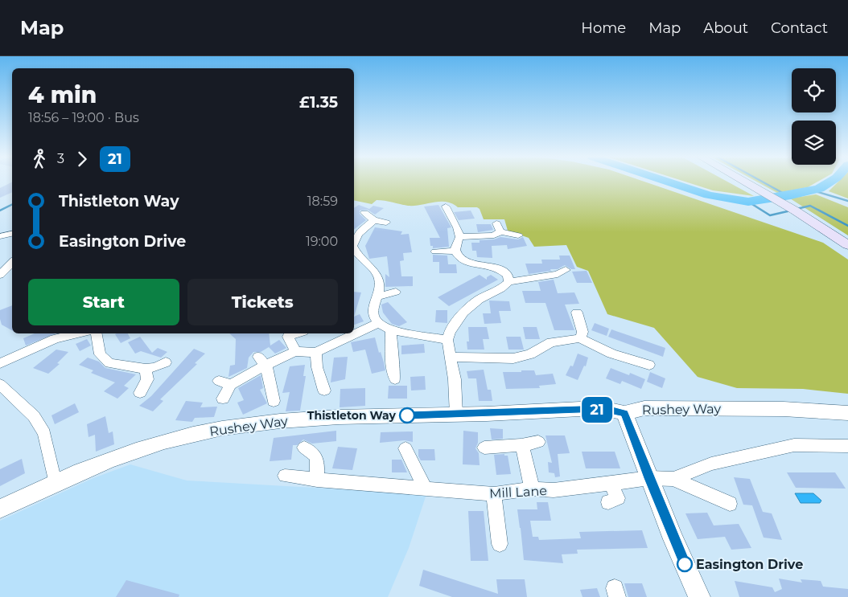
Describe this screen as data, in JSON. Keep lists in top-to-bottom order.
{
  "streets": {
    "street": ["Rushey Way", "Mill Lane"]
  },
  "places": ["Thistleton Way", "Easington Drive"],
  "lines": ["bus line 21"],
  "page": {
    "header": "Map",
    "nav": [
      "Home",
      "Map",
      "About",
      "Contact"
    ],
    "on_map": "21",
    "heading": ["4 min", "18:56 – 19:00 · Bus", "£1.35"],
    "legs": ["3", "21"],
    "list": [
      {
        "name": "Thistleton Way",
        "value": "18:59"
      },
      {
        "name": "Easington Drive",
        "value": "19:00"
      }
    ],
    "buttons": ["Start", "Tickets"]
  }
}
